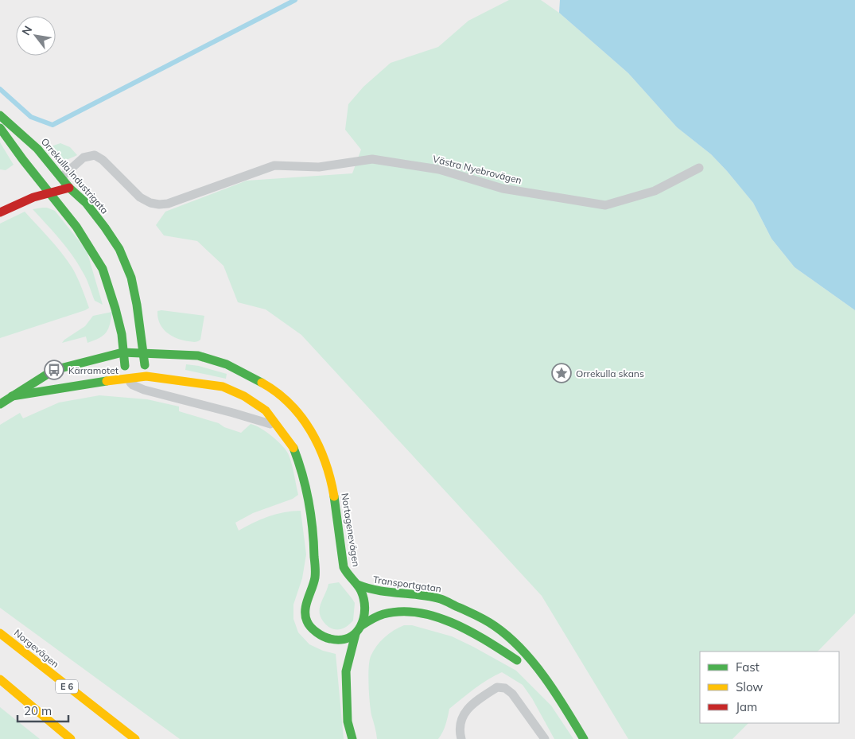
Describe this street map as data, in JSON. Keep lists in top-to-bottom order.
{
  "streets": {
    "main road": [
      "Orrekulla Industrigata",
      "Nortagenevägen",
      "Transportgatan",
      "Norgevägen",
      "E 6"
    ],
    "lane": ["Västra Nyebrovägen"]
  },
  "crossings": [
    ["Västra Nyebrovägen", "Orrekulla Industrigata"],
    ["Orrekulla Industrigata", "Nortagenevägen"],
    ["Nortagenevägen", "Transportgatan"]
  ],
  "places": {
    "bus stop": ["Kärramotet"],
    "place": ["Orrekulla skans"]
  },
  "legend": ["Fast", "Slow", "Jam"],
  "scale_bar": "20 m",
  "north": "top left"
}
